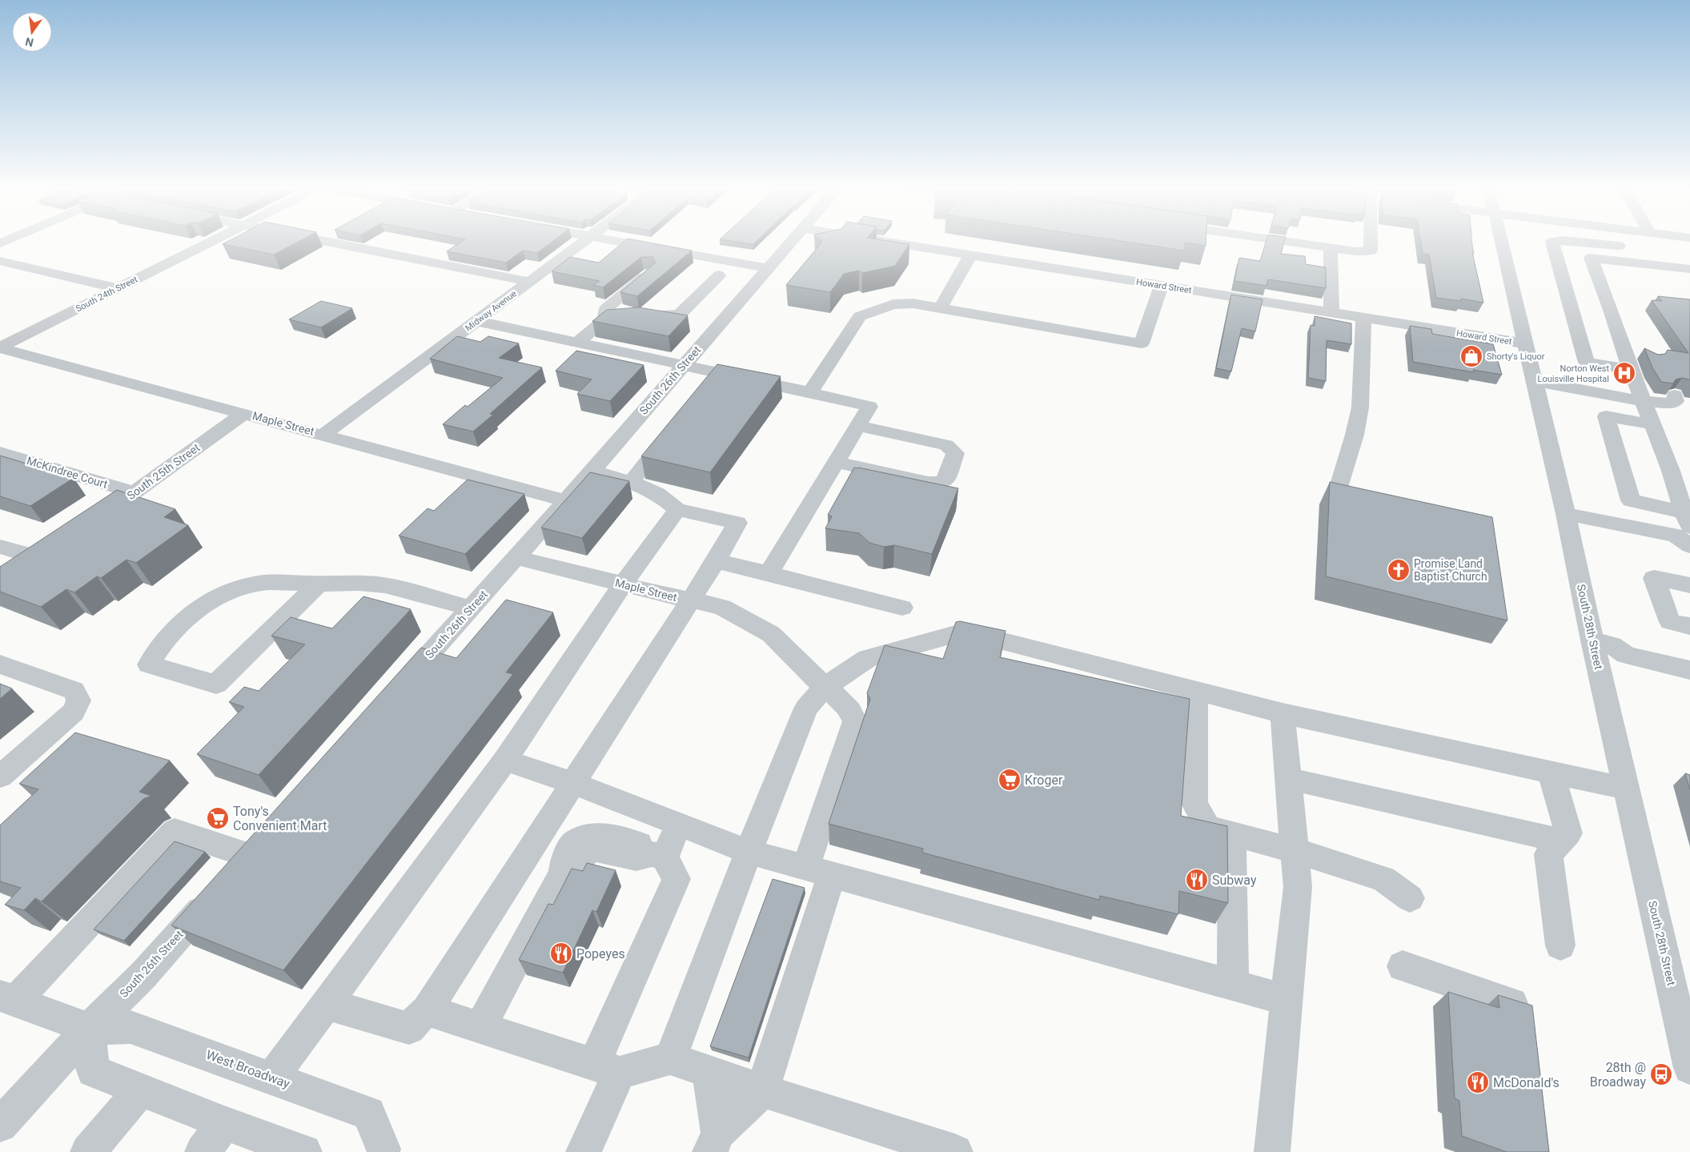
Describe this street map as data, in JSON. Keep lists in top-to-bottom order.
{
  "streets": {
    "street": [
      "Howard Street",
      "South 24th Street",
      "Midway Avenue",
      "South 26th Street",
      "Maple Street",
      "South 25th Street",
      "McKindree Court",
      "South 28th Street",
      "West Broadway"
    ]
  },
  "crossings": [
    ["Howard Street", "South 28th Street"],
    ["South 24th Street", "Maple Street"],
    ["Midway Avenue", "Maple Street"],
    ["South 26th Street", "Maple Street"],
    ["South 26th Street", "West Broadway"],
    ["Maple Street", "South 25th Street"],
    ["South 25th Street", "McKindree Court"]
  ],
  "places": {
    "shop": ["Shorty's Liquor"],
    "hospital": ["Norton West Louisville Hospital"],
    "church": ["Promise Land Baptist Church"],
    "supermarket": ["Kroger", "Tony's Convenient Mart"],
    "restaurant": ["Subway", "Popeyes", "McDonald's"],
    "bus stop": ["28th @ Broadway"]
  },
  "north": "bottom"
}
